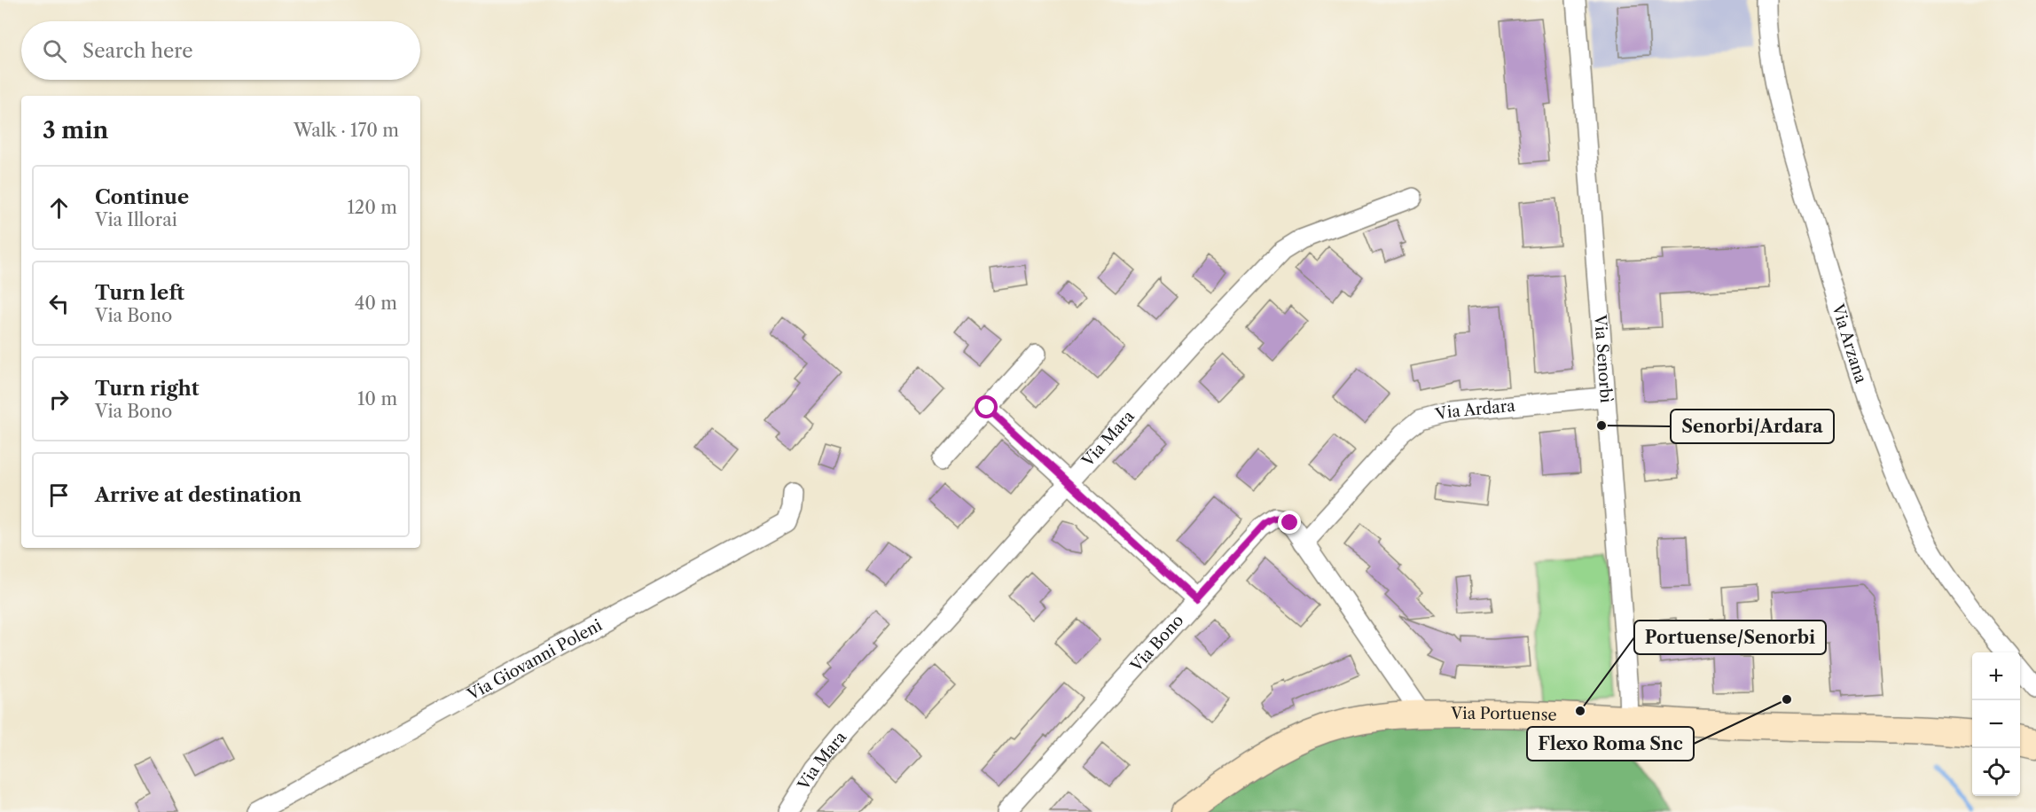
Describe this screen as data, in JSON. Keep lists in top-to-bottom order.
{
  "streets": {
    "main road": ["Via Portuense"],
    "street": [
      "Via Arzana",
      "Via Senorbì",
      "Via Ardara",
      "Via Mara",
      "Via Bono",
      "Via Giovanni Poleni"
    ]
  },
  "crossings": [
    ["Via Senorbì", "Via Ardara"],
    ["Via Senorbì", "Via Portuense"],
    ["Via Ardara", "Via Bono"],
    ["Via Bono", "Via Portuense"]
  ],
  "places": ["Senorbi/Ardara", "Flexo Roma Snc", "Portuense/Senorbi"],
  "page": {
    "search": "Search here",
    "heading": ["3 min", "Walk · 170 m"],
    "list": [
      ["Continue", "Via Illorai", "120 m"],
      ["Turn left", "Via Bono", "40 m"],
      ["Turn right", "Via Bono", "10 m"],
      "Arrive at destination"
    ],
    "map_buttons": ["+", "−"]
  }
}
